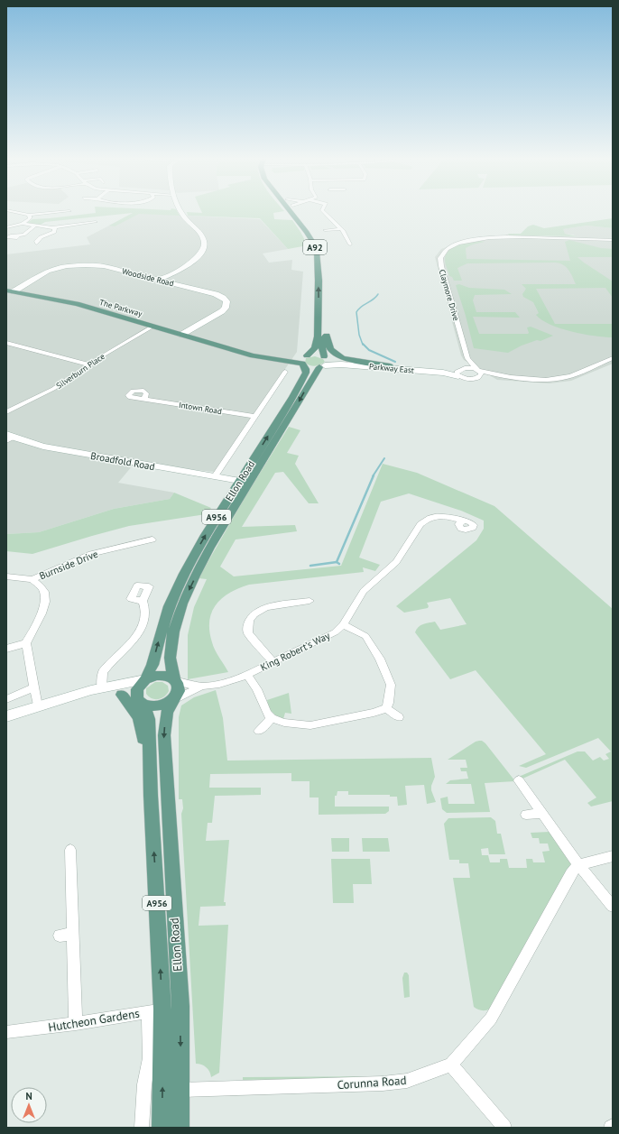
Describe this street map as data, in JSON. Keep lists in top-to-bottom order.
{
  "streets": {
    "main road": [
      "A92",
      "The Parkway",
      "Ellon Road",
      "A956"
    ],
    "street": [
      "Woodside Road",
      "Claymore Drive",
      "Parkway East",
      "Silverburn Place",
      "Intown Road",
      "Broadfold Road",
      "Burnside Drive",
      "King Robert's Way",
      "Hutcheon Gardens",
      "Corunna Road"
    ]
  },
  "crossings": [
    ["A92", "The Parkway"],
    ["A92", "Ellon Road"],
    ["Woodside Road", "The Parkway"],
    ["The Parkway", "Silverburn Place"],
    ["The Parkway", "Ellon Road"],
    ["Parkway East", "Ellon Road"],
    ["Broadfold Road", "Ellon Road"],
    ["Ellon Road", "A956"],
    ["Ellon Road", "King Robert's Way"],
    ["Ellon Road", "Hutcheon Gardens"],
    ["Ellon Road", "Corunna Road"],
    ["A956", "King Robert's Way"]
  ],
  "north": "top"
}
